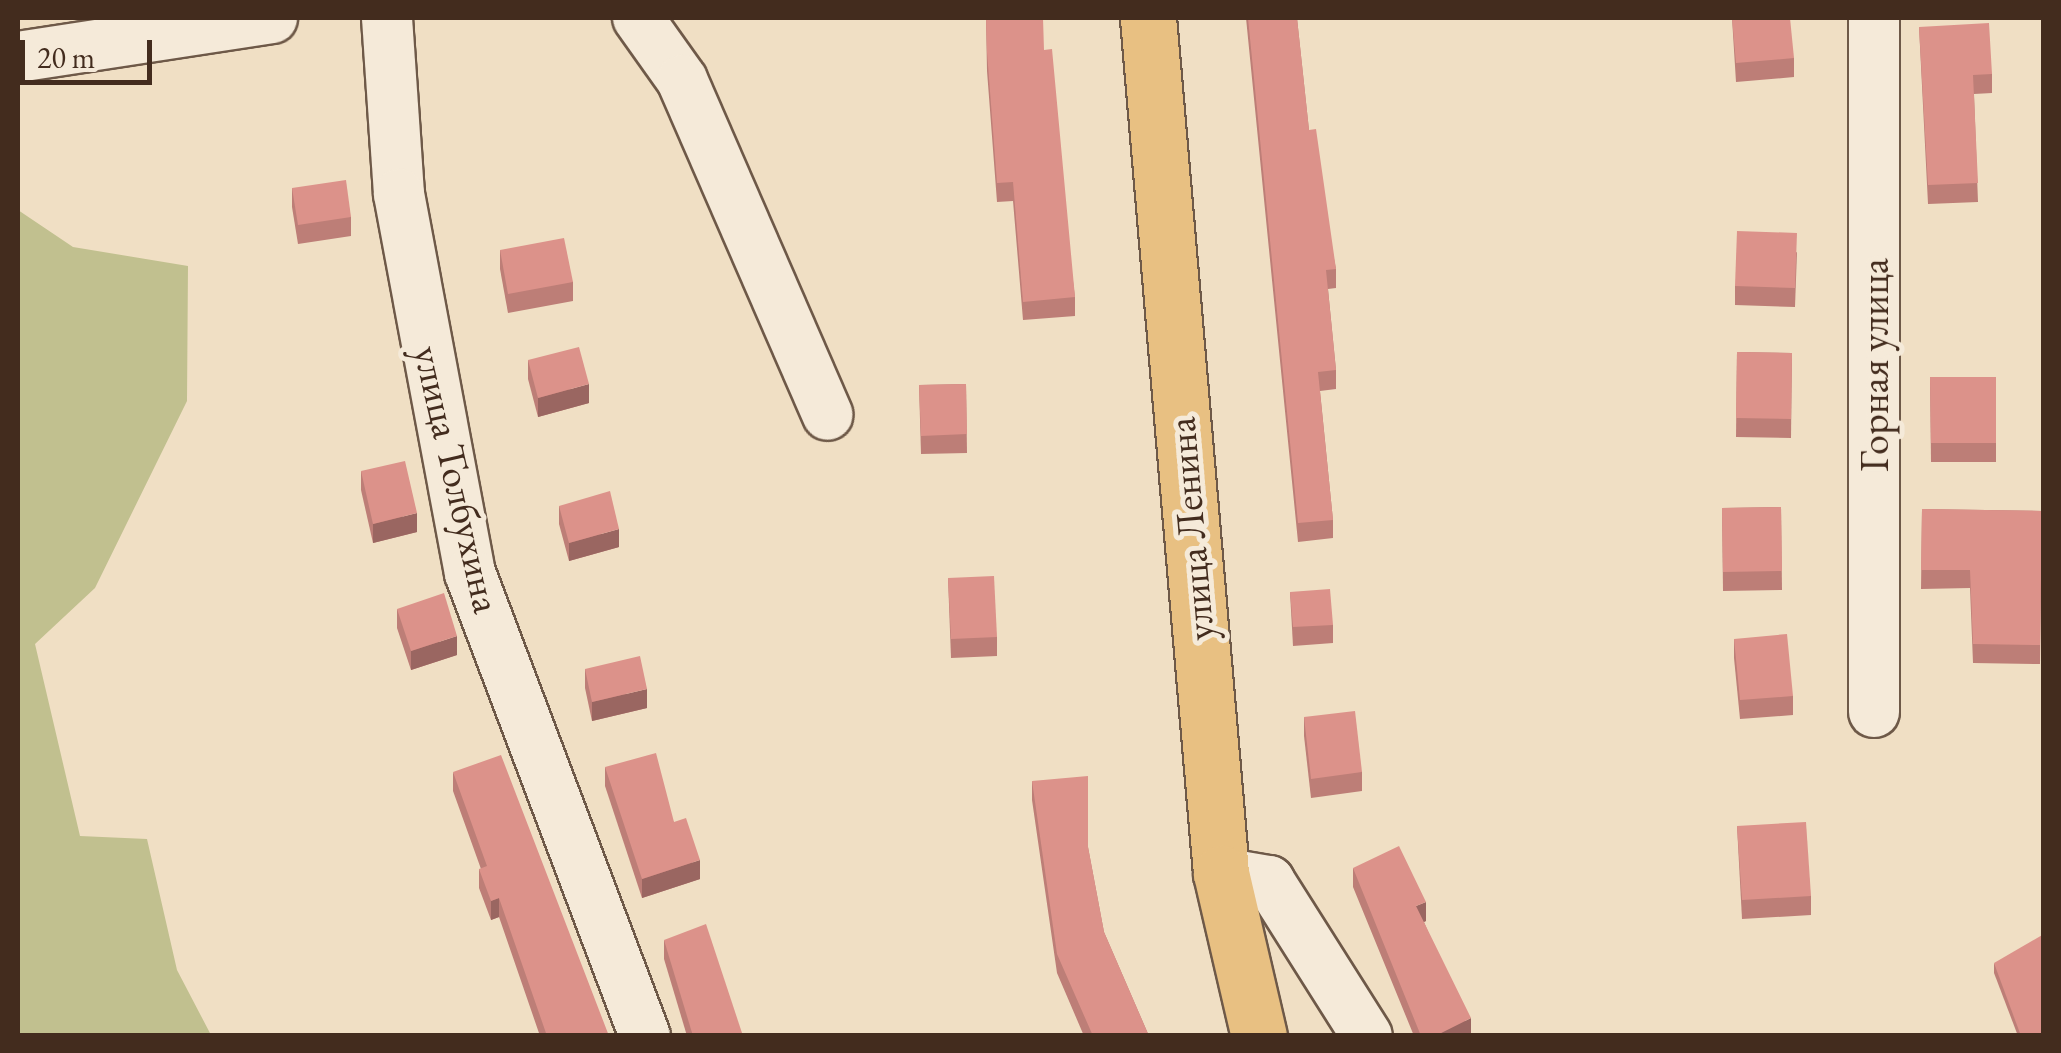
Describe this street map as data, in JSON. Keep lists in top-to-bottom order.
{
  "streets": {
    "main road": ["улица Ленина"],
    "street": ["Горная улица", "улица Толбухина"]
  },
  "scale_bar": "20 m"
}
